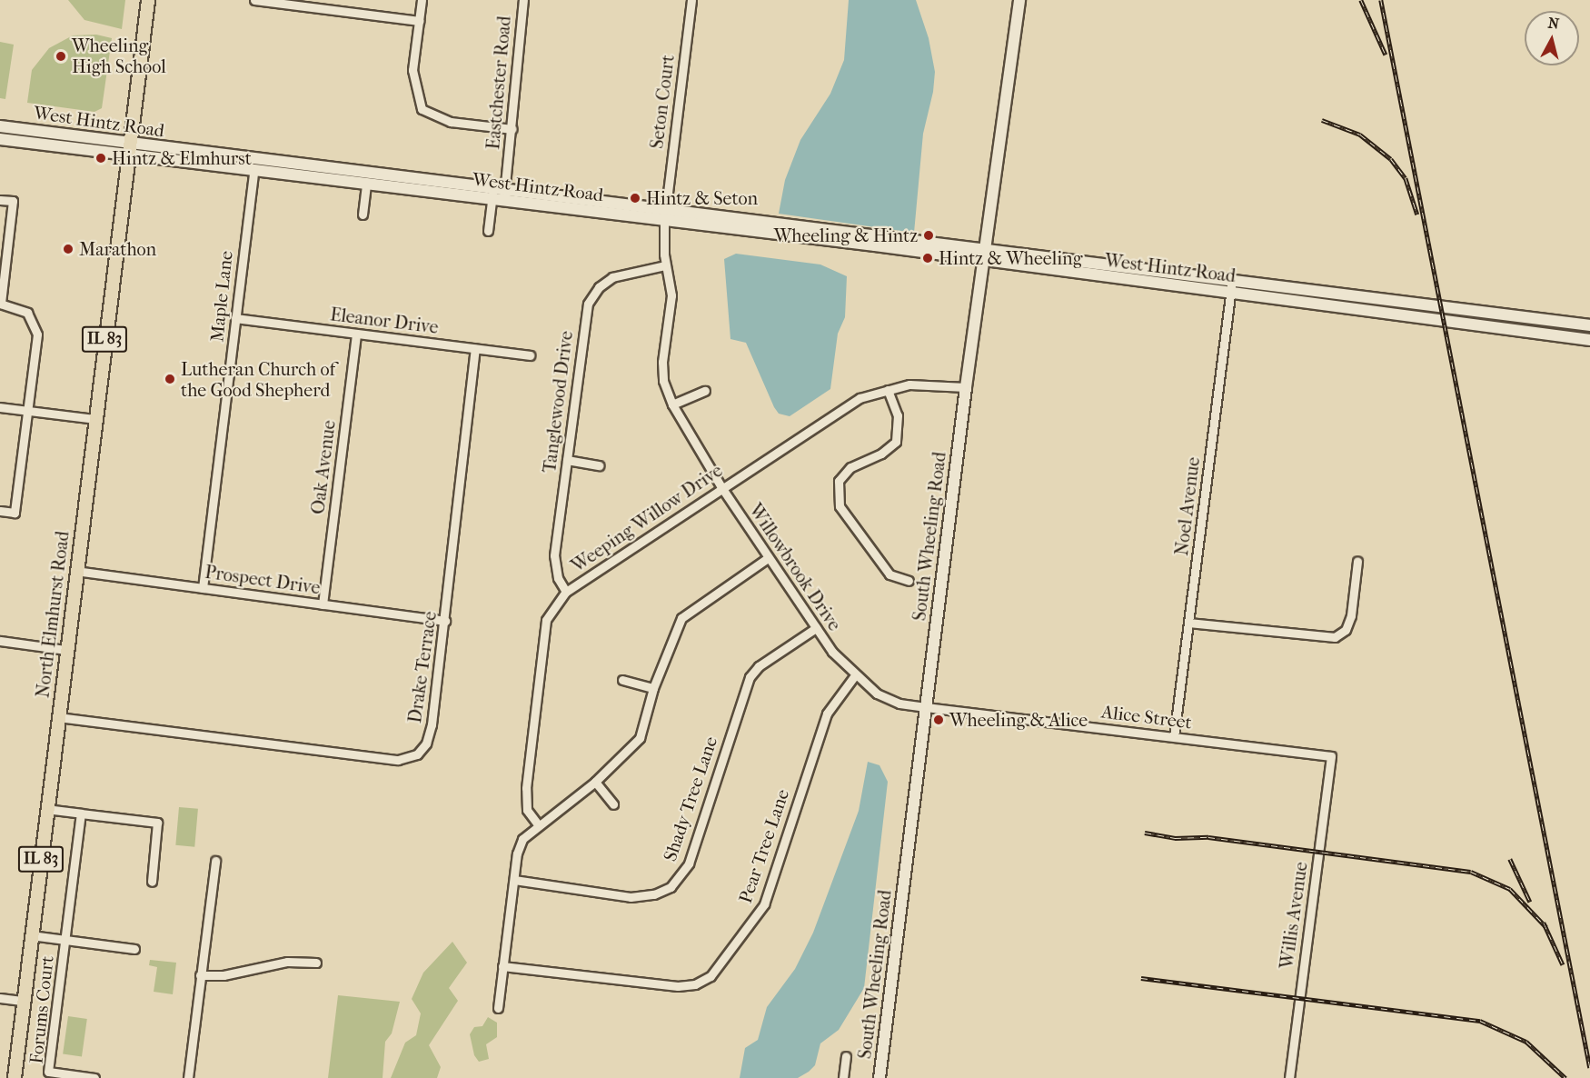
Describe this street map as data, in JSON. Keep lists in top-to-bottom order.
{
  "streets": {
    "main road": [
      "West Hintz Road",
      "IL 83",
      "South Wheeling Road",
      "North Elmhurst Road"
    ],
    "street": [
      "Eastchester Road",
      "Seton Court",
      "Maple Lane",
      "Eleanor Drive",
      "Tanglewood Drive",
      "Oak Avenue",
      "Noel Avenue",
      "Weeping Willow Drive",
      "Willowbrook Drive",
      "Prospect Drive",
      "Drake Terrace",
      "Alice Street",
      "Shady Tree Lane",
      "Pear Tree Lane",
      "Willis Avenue",
      "Forums Court"
    ]
  },
  "crossings": [
    ["Eastchester Road", "West Hintz Road"],
    ["Seton Court", "West Hintz Road"],
    ["Seton Court", "Willowbrook Drive"],
    ["West Hintz Road", "Maple Lane"],
    ["West Hintz Road", "IL 83"],
    ["West Hintz Road", "Noel Avenue"],
    ["West Hintz Road", "South Wheeling Road"],
    ["West Hintz Road", "Willowbrook Drive"],
    ["West Hintz Road", "North Elmhurst Road"],
    ["Maple Lane", "Eleanor Drive"],
    ["Maple Lane", "Prospect Drive"],
    ["Eleanor Drive", "Oak Avenue"],
    ["Eleanor Drive", "Drake Terrace"],
    ["IL 83", "North Elmhurst Road"],
    ["Tanglewood Drive", "Weeping Willow Drive"],
    ["Tanglewood Drive", "Willowbrook Drive"],
    ["Oak Avenue", "Prospect Drive"],
    ["Noel Avenue", "Alice Street"],
    ["Weeping Willow Drive", "South Wheeling Road"],
    ["Weeping Willow Drive", "Willowbrook Drive"],
    ["South Wheeling Road", "Willowbrook Drive"],
    ["South Wheeling Road", "Alice Street"],
    ["Willowbrook Drive", "Alice Street"],
    ["Willowbrook Drive", "Shady Tree Lane"],
    ["Willowbrook Drive", "Pear Tree Lane"],
    ["Prospect Drive", "North Elmhurst Road"],
    ["Prospect Drive", "Drake Terrace"],
    ["North Elmhurst Road", "Drake Terrace"],
    ["North Elmhurst Road", "Forums Court"],
    ["Alice Street", "Willis Avenue"]
  ],
  "places": [
    "Wheeling High School",
    "Hintz & Elmhurst",
    "Hintz & Seton",
    "Wheeling & Hintz",
    "Marathon",
    "Hintz & Wheeling",
    "Lutheran Church of the Good Shepherd",
    "Wheeling & Alice"
  ],
  "north": "top"
}
